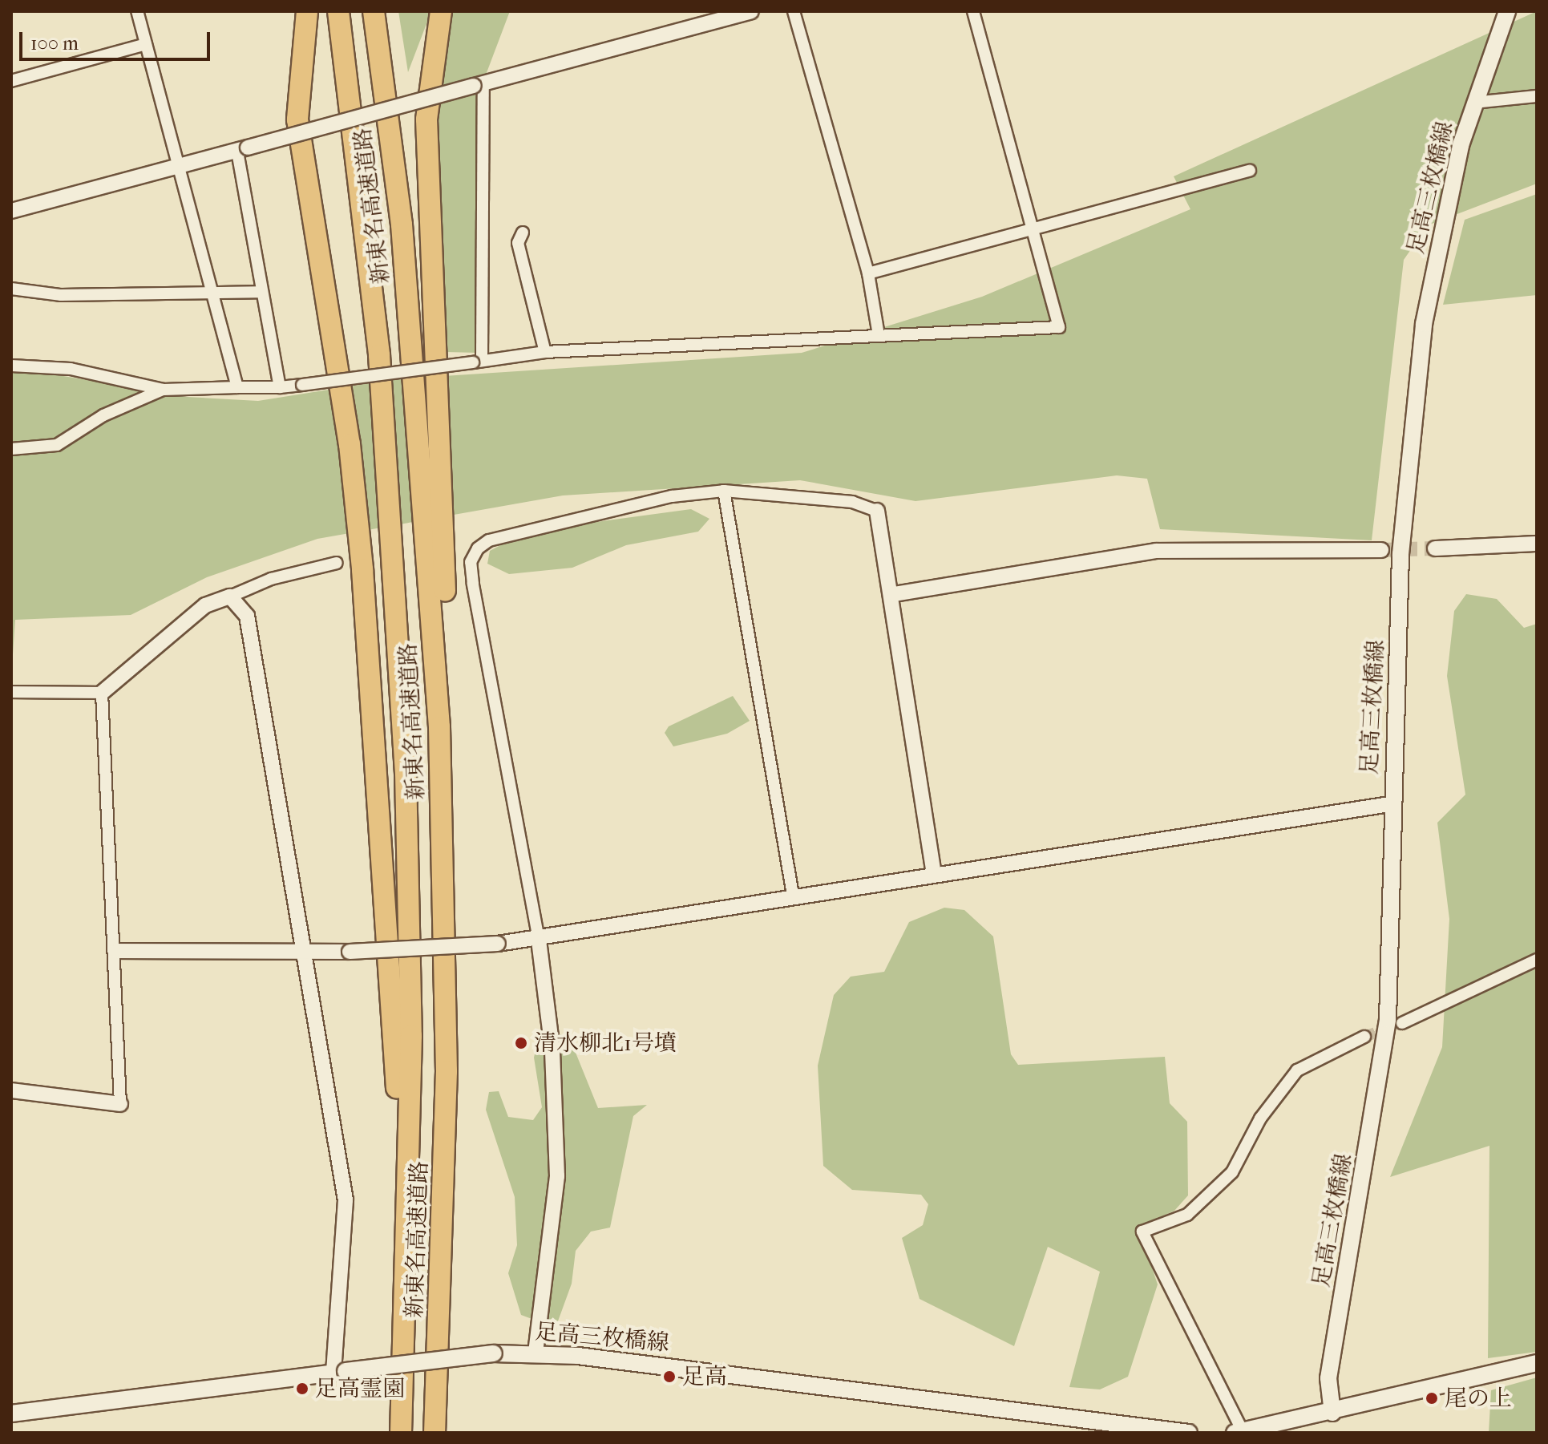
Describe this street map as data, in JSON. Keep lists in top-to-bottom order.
{
  "streets": {
    "highway": ["新東名高速道路"],
    "main road": ["足高三枚橋線"]
  },
  "places": [
    "清水柳北1号墳",
    "足高",
    "足高霊園",
    "尾の上"
  ],
  "scale_bar": "100 m"
}
